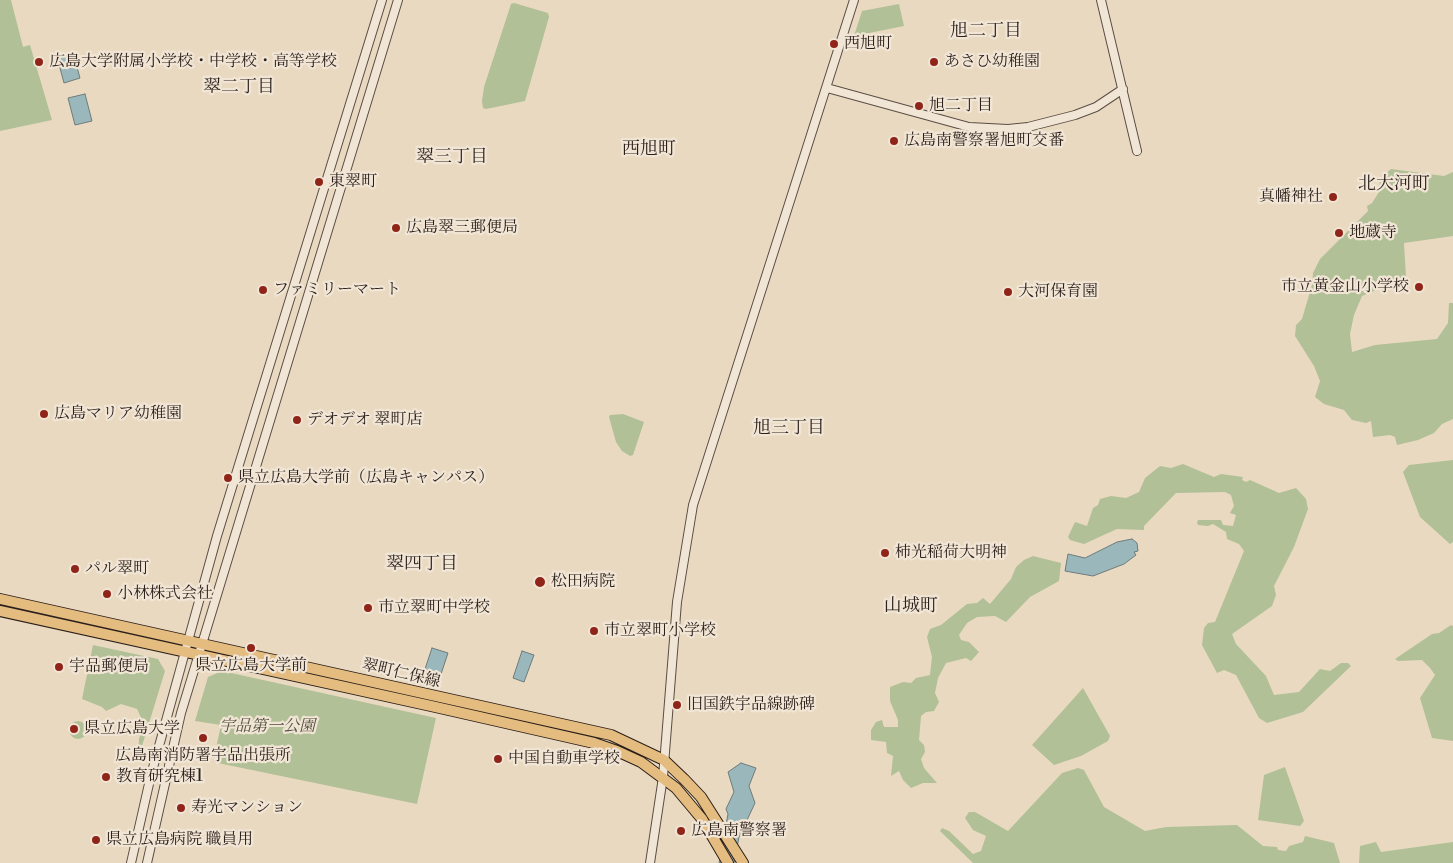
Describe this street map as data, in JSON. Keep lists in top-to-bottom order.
{
  "streets": {
    "main road": ["翠町仁保線"]
  },
  "districts": [
    "旭二丁目",
    "翠二丁目",
    "西旭町",
    "翠三丁目",
    "北大河町",
    "旭三丁目",
    "翠四丁目",
    "山城町"
  ],
  "parks": ["宇品第一公園"],
  "places": [
    "西旭町",
    "広島大学附属小学校・中学校・高等学校",
    "あさひ幼稚園",
    "旭二丁目",
    "広島南警察署旭町交番",
    "東翠町",
    "真幡神社",
    "広島翠三郵便局",
    "地蔵寺",
    "市立黄金山小学校",
    "ファミリーマート",
    "大河保育園",
    "広島マリア幼稚園",
    "デオデオ 翠町店",
    "県立広島大学前（広島キャンパス）",
    "柿光稲荷大明神",
    "パル翠町",
    "松田病院",
    "小林株式会社",
    "市立翠町中学校",
    "市立翠町小学校",
    "県立広島大学前",
    "宇品郵便局",
    "旧国鉄宇品線跡碑",
    "県立広島大学",
    "広島南消防署宇品出張所",
    "中国自動車学校",
    "教育研究棟1",
    "寿光マンション",
    "広島南警察署",
    "県立広島病院 職員用"
  ]
}
